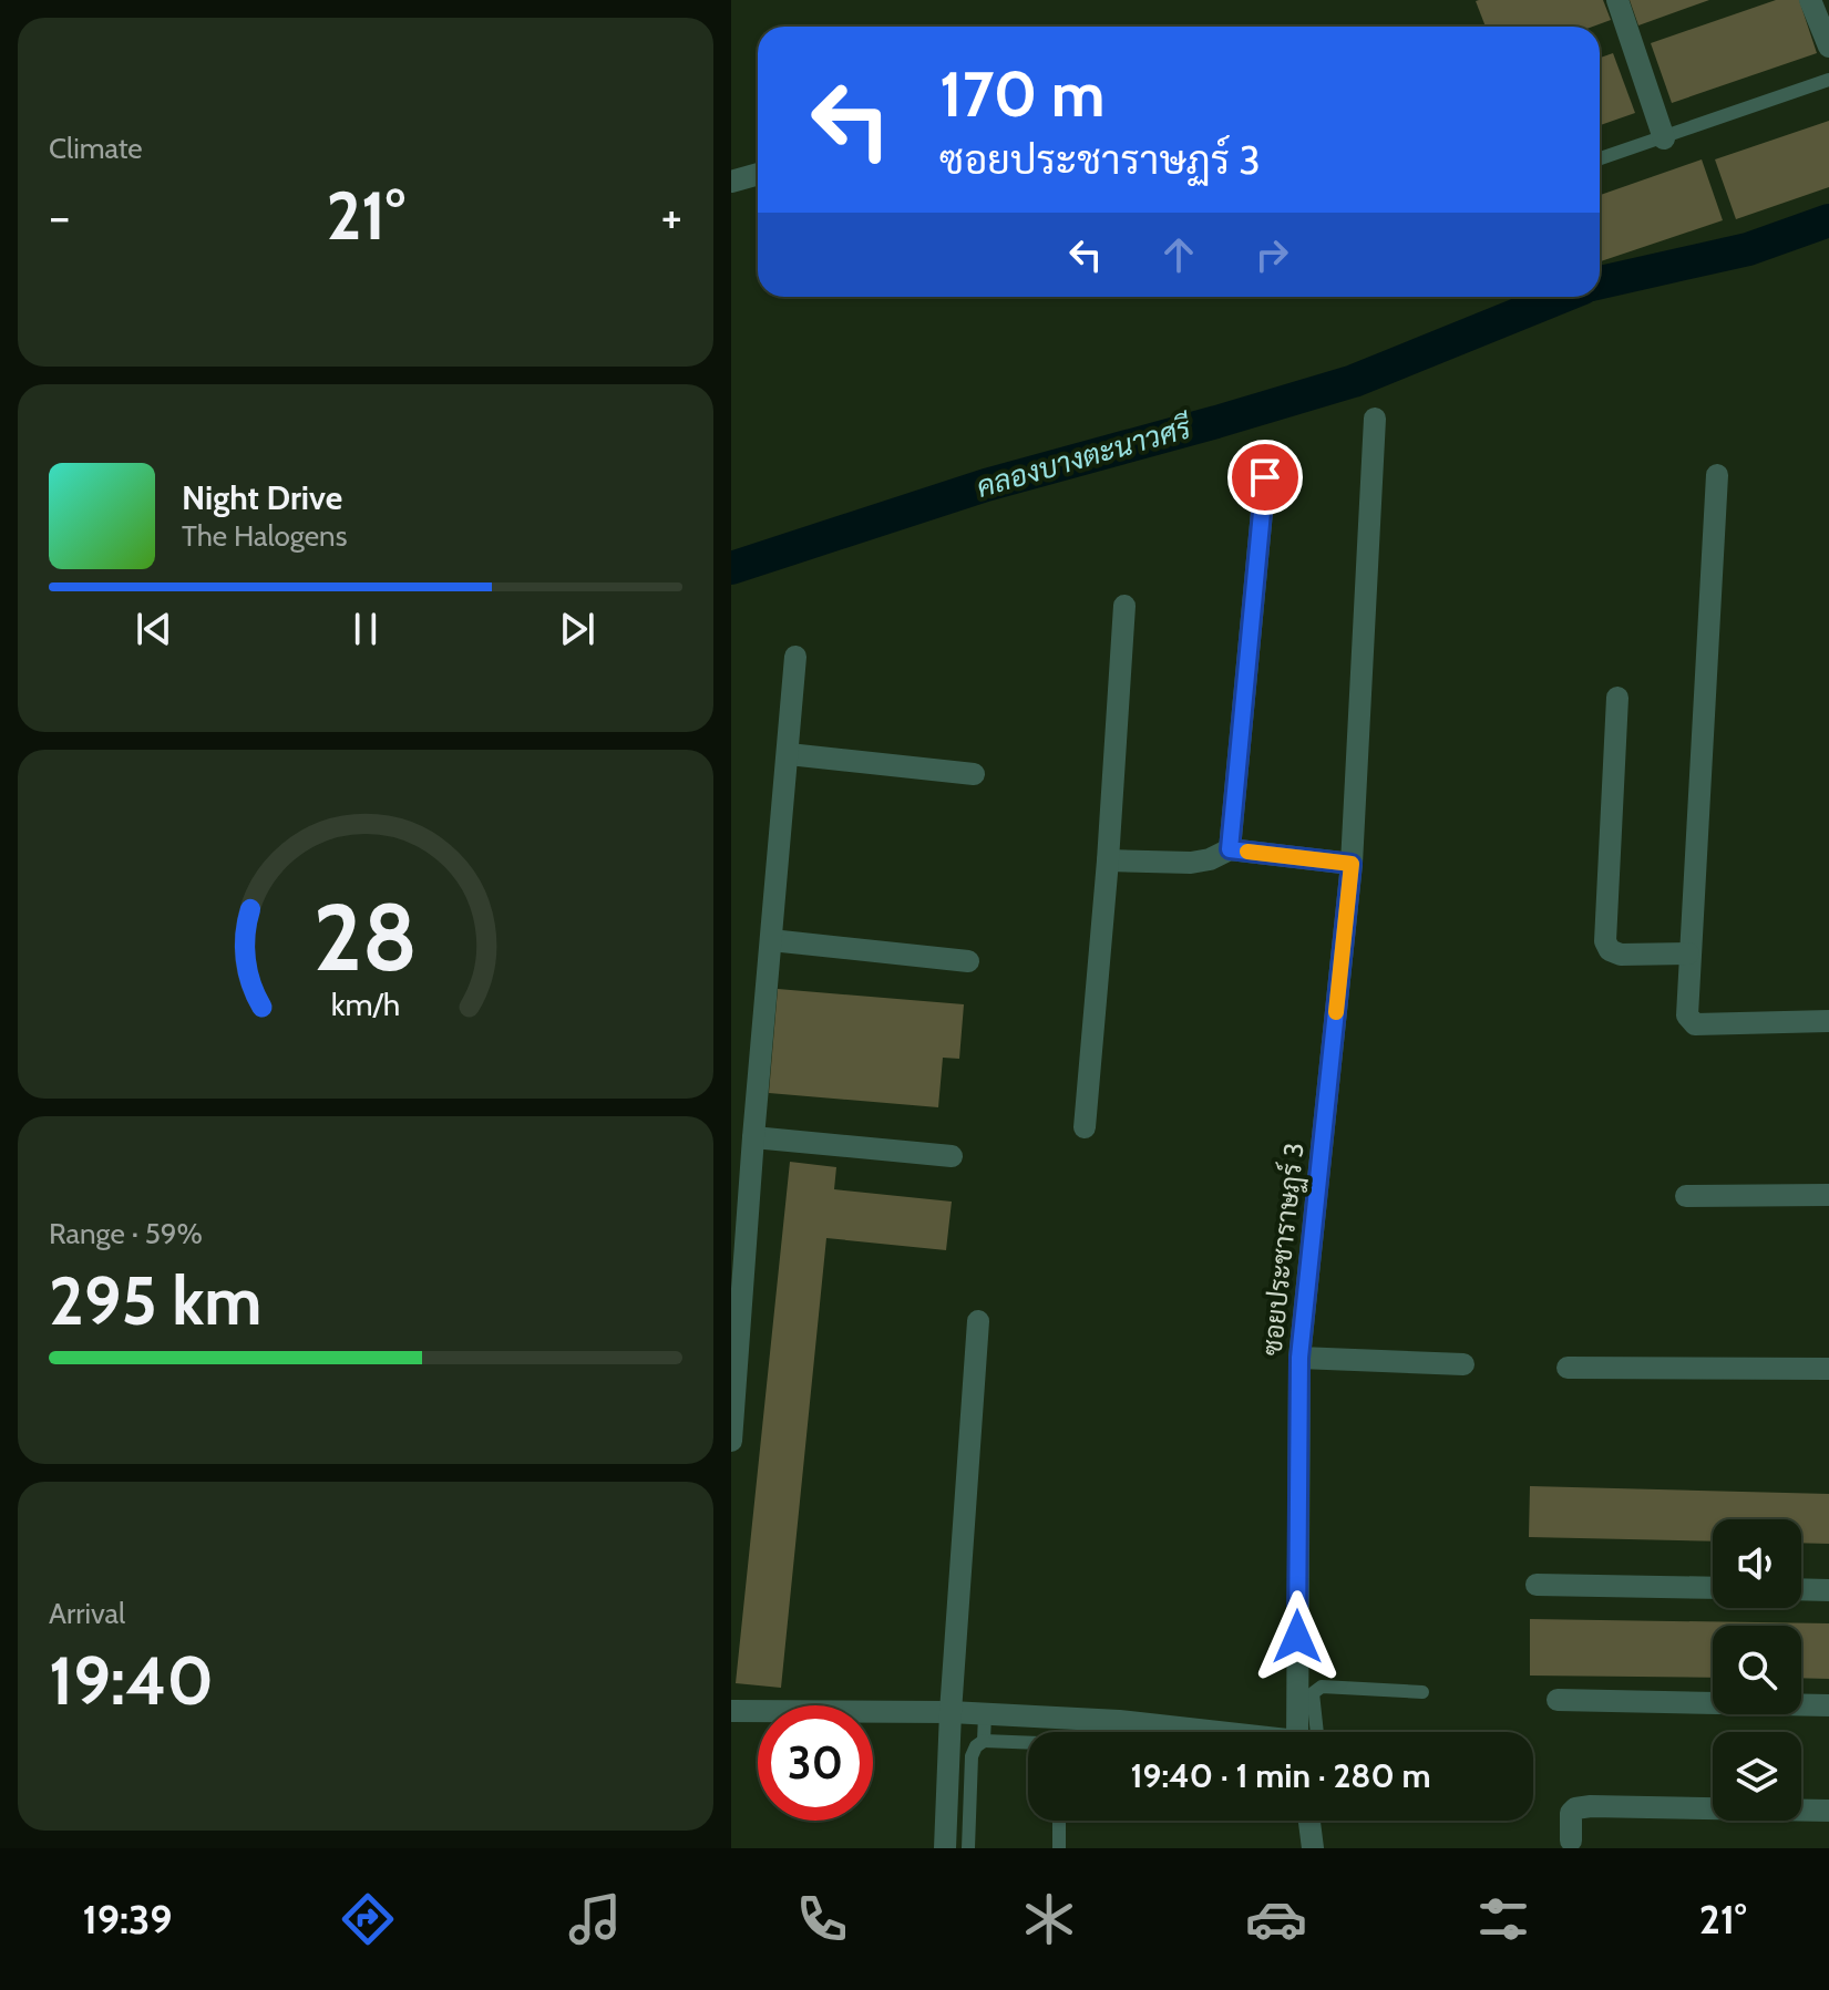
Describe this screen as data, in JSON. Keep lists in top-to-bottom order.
{
  "streets": {
    "street": ["ซอยประชาราษฏร์ 3"]
  },
  "water": ["คลองบางตะนาวศรี"],
  "page": {
    "tile": [
      "Climate",
      ["Range · 59%", "295 km"],
      ["Arrival", "19:40"]
    ],
    "turn": ["170 m", "ซอยประชาราษฏร์ 3"],
    "heat": ["−", "21°", "+"],
    "song": ["Night Drive", "The Halogens"],
    "limit": "30",
    "trip": "19:40 · 1 min · 280 m",
    "tabs": ["19:39", "21°"],
    "gauge": ["28", "km/h"]
  }
}
